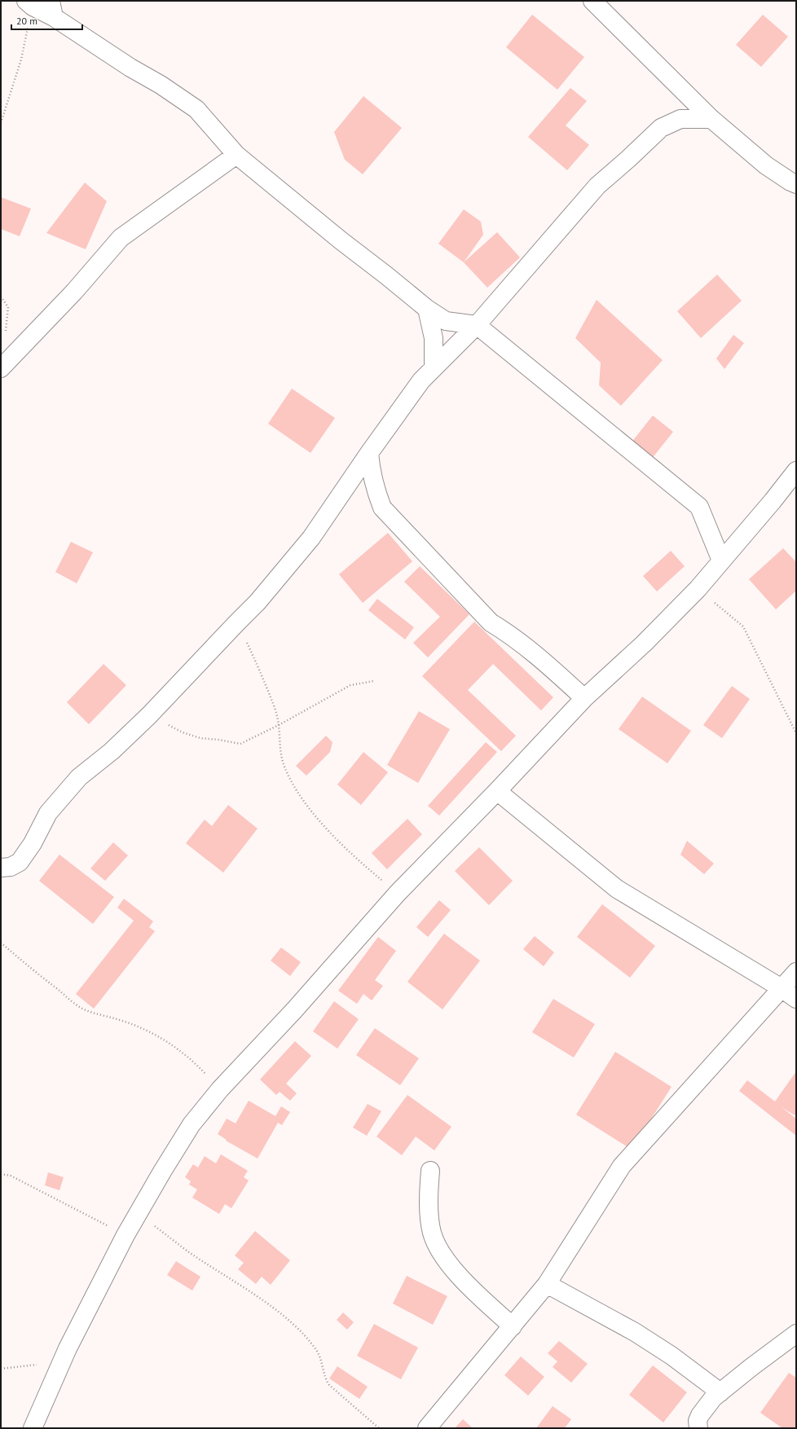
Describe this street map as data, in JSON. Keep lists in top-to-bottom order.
{
  "scale_bar": "20 m"
}
